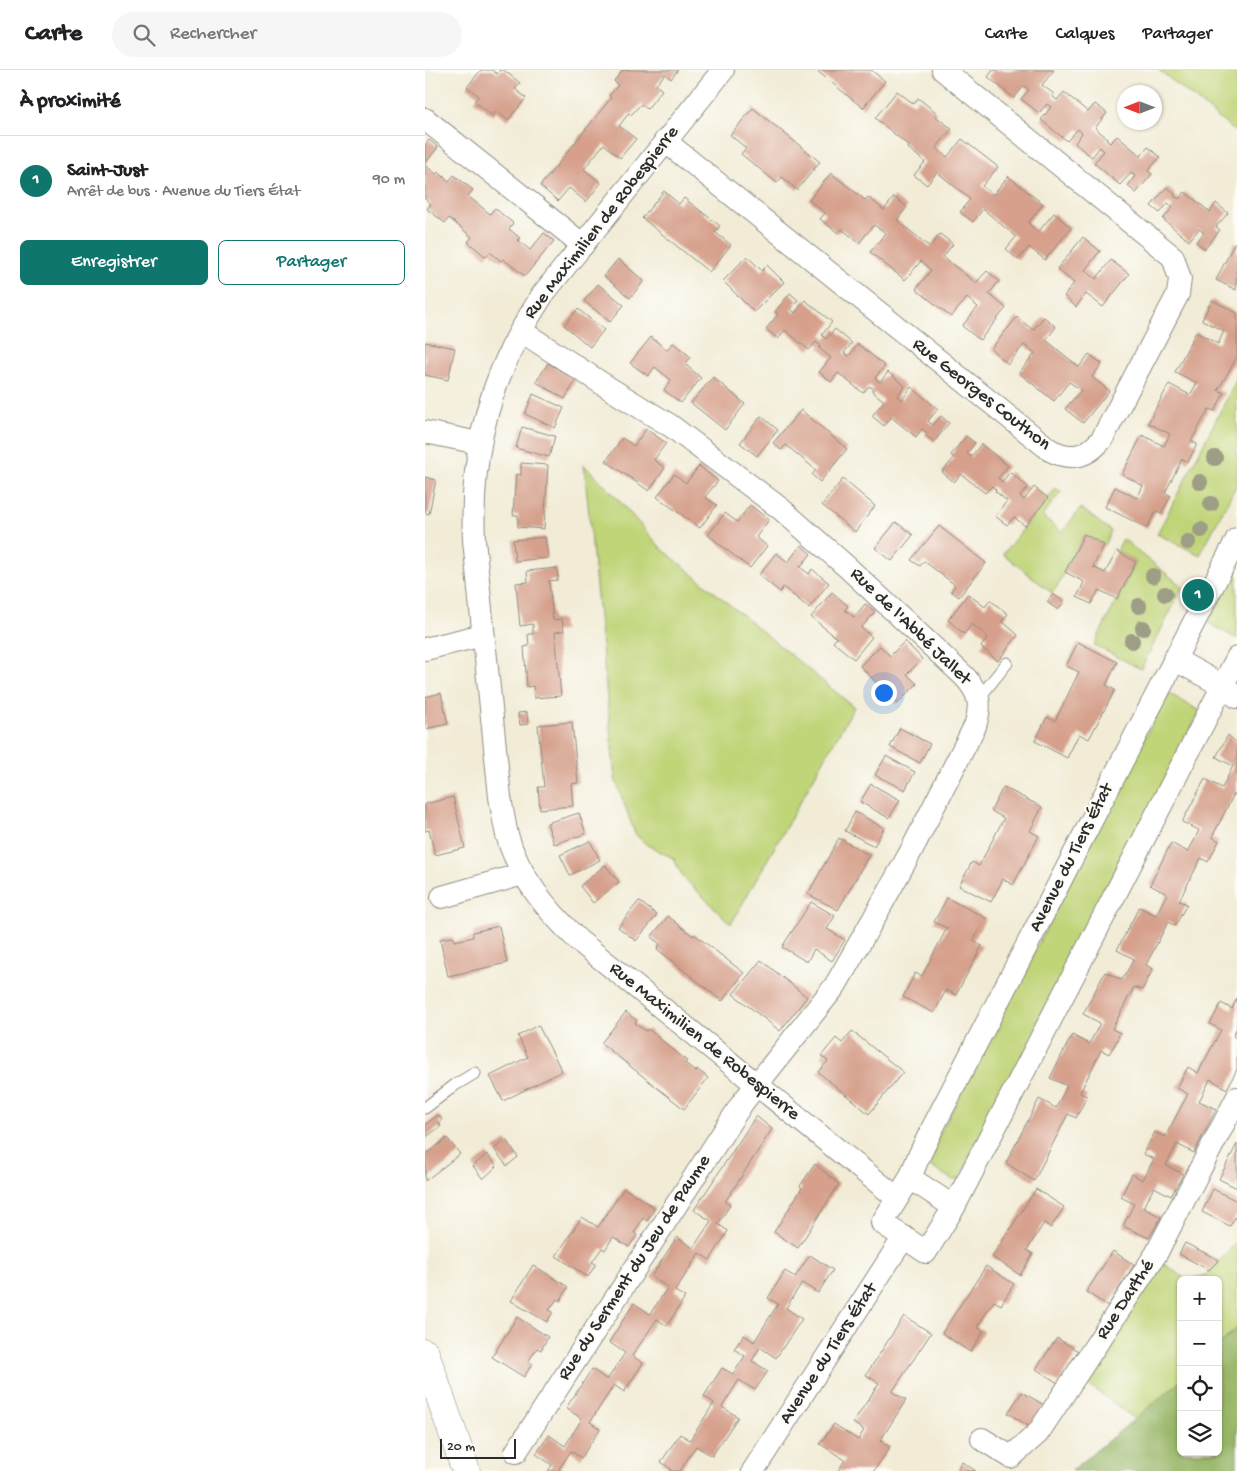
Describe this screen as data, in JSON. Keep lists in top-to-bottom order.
{
  "streets": {
    "street": [
      "Rue Maximilien de Robespierre",
      "Rue Georges Couthon",
      "Rue de l'Abbé Jallet",
      "Avenue du Tiers État",
      "Rue du Serment du Jeu de Paume",
      "Rue Darthé"
    ]
  },
  "crossings": [
    ["Rue Maximilien de Robespierre", "Rue Georges Couthon"],
    ["Rue Maximilien de Robespierre", "Rue de l'Abbé Jallet"],
    ["Rue Maximilien de Robespierre", "Avenue du Tiers État"],
    ["Rue Maximilien de Robespierre", "Rue du Serment du Jeu de Paume"],
    ["Rue de l'Abbé Jallet", "Rue du Serment du Jeu de Paume"]
  ],
  "scale_bar": "20 m",
  "north": "left",
  "page": {
    "header": "Carte",
    "search": "Rechercher",
    "nav": ["Carte", "Calques", "Partager"],
    "heading": "À proximité",
    "list": [
      {
        "mark": "1",
        "name": "Saint-Just",
        "note": "Arrêt de bus · Avenue du Tiers État",
        "value": "90 m"
      }
    ],
    "buttons": ["Enregistrer", "Partager"],
    "pins": "1",
    "map_buttons": ["+", "−"],
    "scale": "20 m"
  }
}
